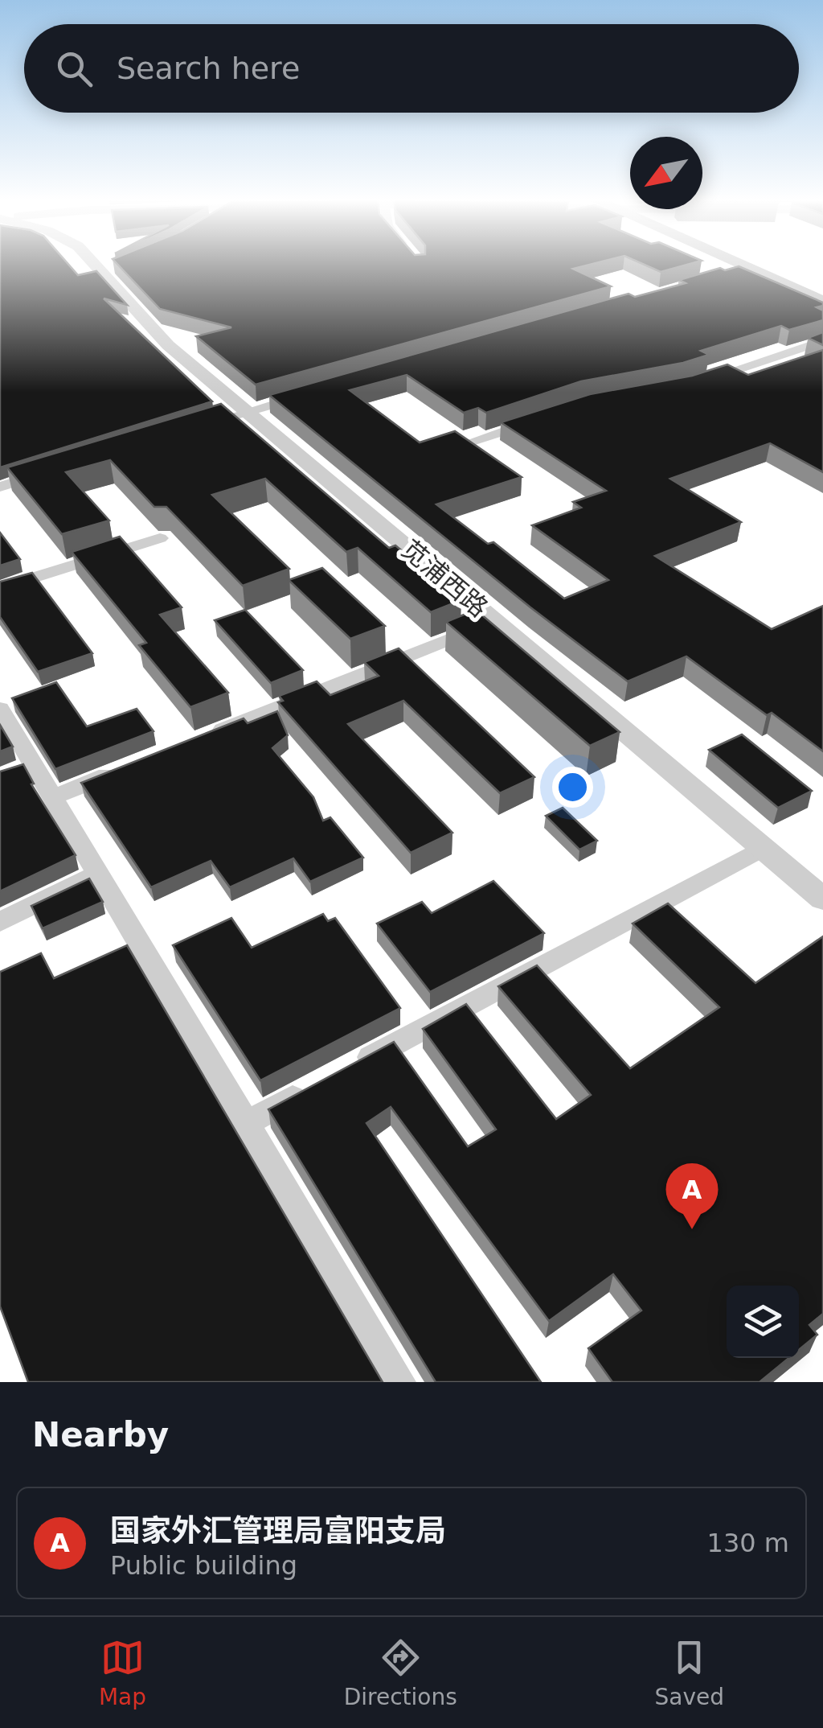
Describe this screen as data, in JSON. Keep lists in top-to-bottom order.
{
  "streets": {
    "street": ["苋浦西路"]
  },
  "north": "bottom left",
  "page": {
    "search": "Search here",
    "pins": "A",
    "heading": "Nearby",
    "list": [
      {
        "mark": "A",
        "name": "国家外汇管理局富阳支局",
        "note": "Public building",
        "value": "130 m"
      }
    ],
    "nav": ["Map", "Directions", "Saved"]
  }
}
